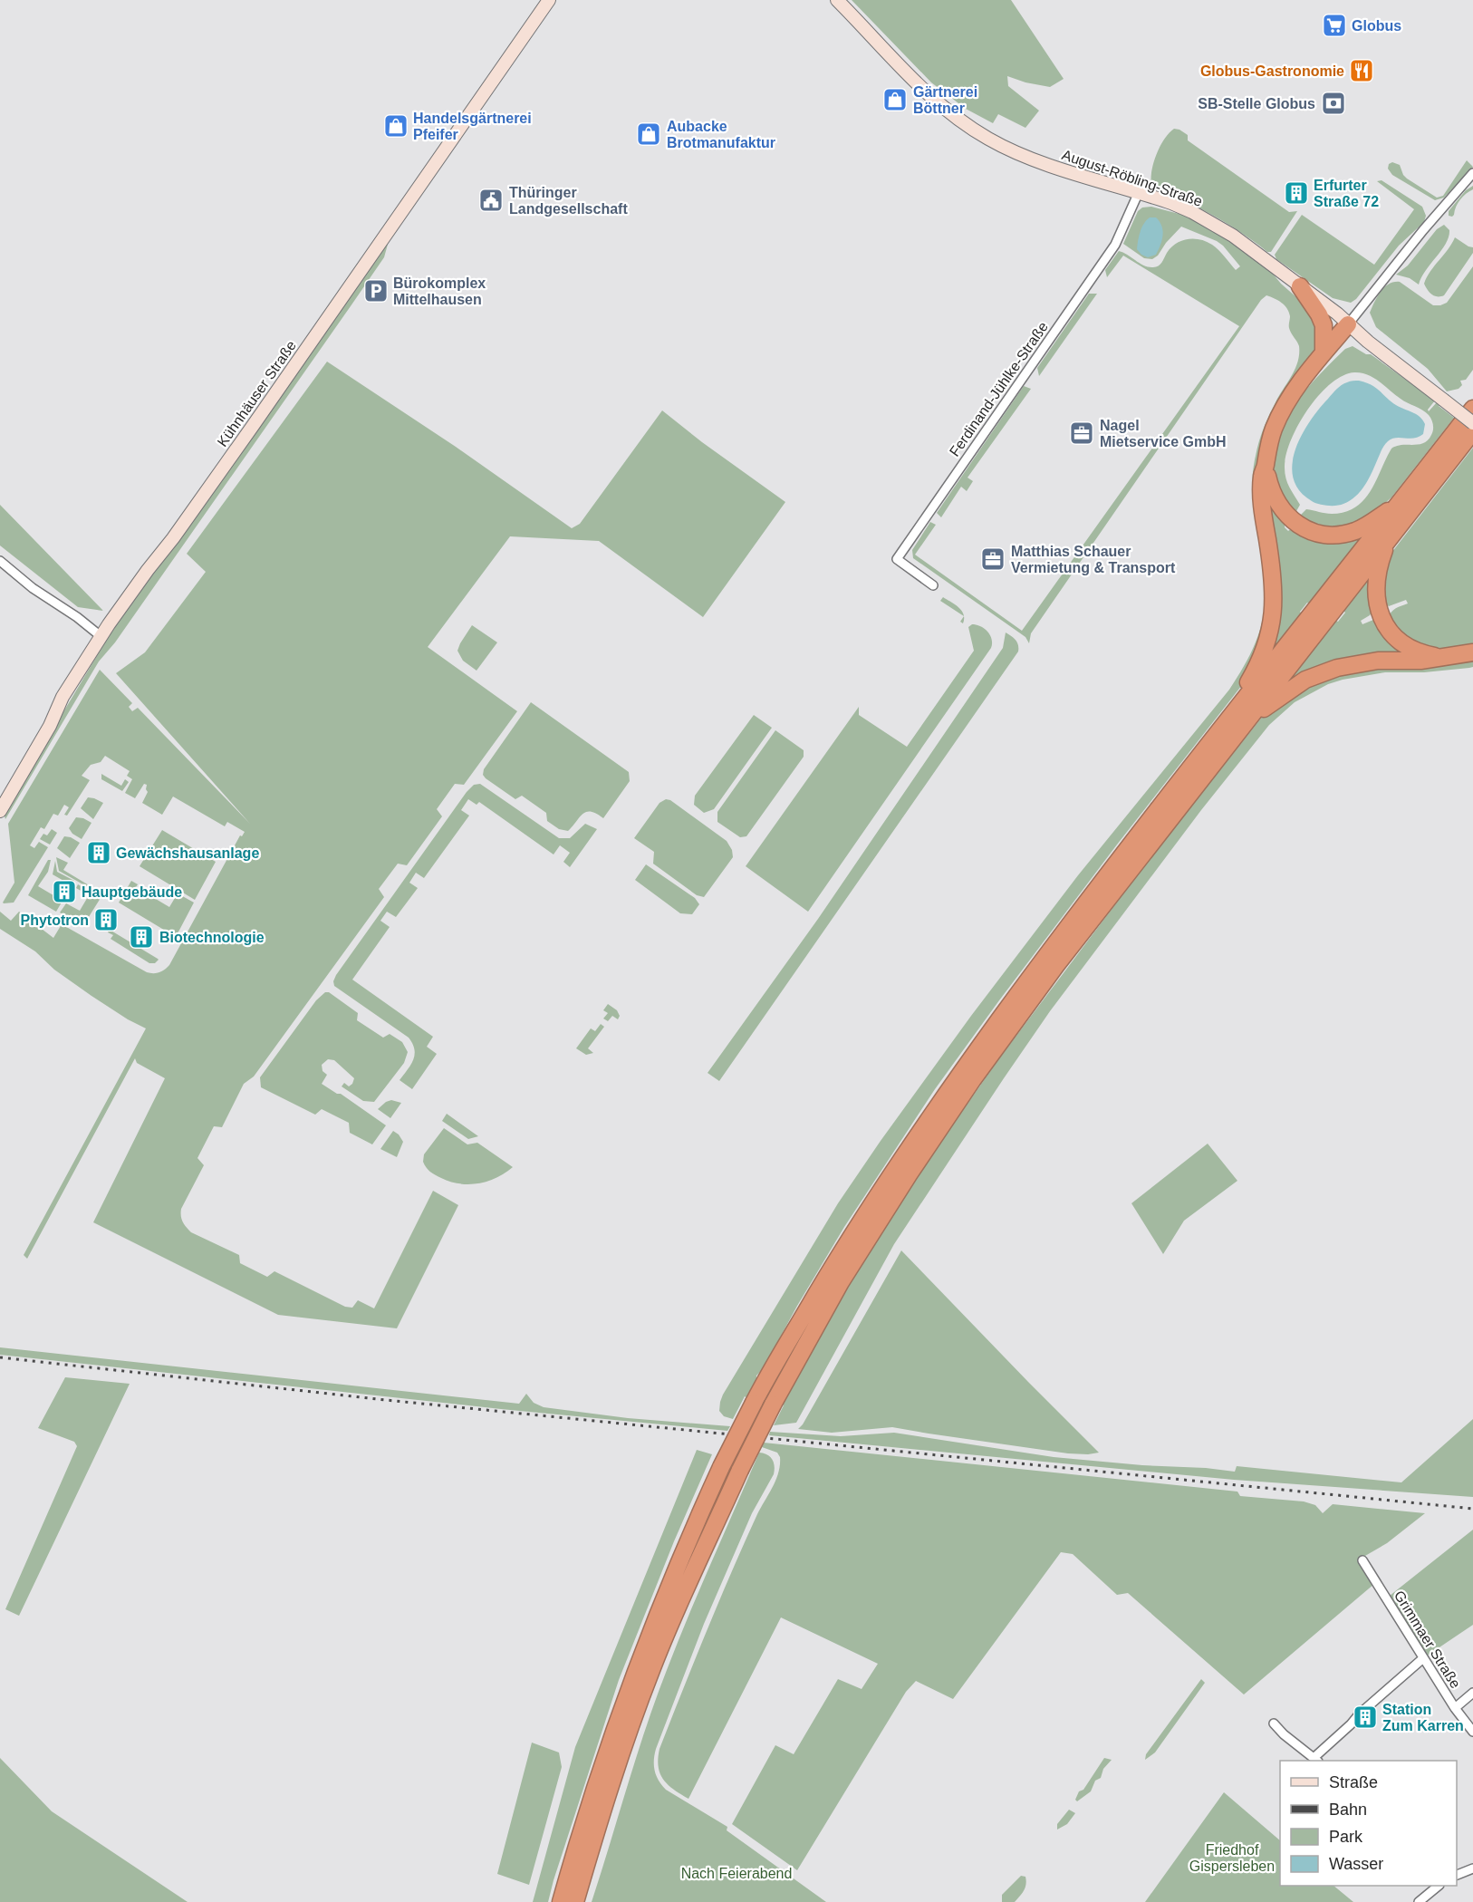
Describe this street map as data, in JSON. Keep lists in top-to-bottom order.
{
  "streets": {
    "street": [
      "August-Röbling-Straße",
      "Ferdinand-Jühlke-Straße",
      "Kühnhäuser Straße",
      "Grimmaer Straße"
    ]
  },
  "crossings": [
    ["August-Röbling-Straße", "Ferdinand-Jühlke-Straße"]
  ],
  "parks": ["Friedhof Gispersleben", "Nach Feierabend"],
  "places": {
    "supermarket": ["Globus"],
    "restaurant": ["Globus-Gastronomie"],
    "shop": ["Gärtnerei Böttner", "Handelsgärtnerei Pfeifer", "Aubacke Brotmanufaktur"],
    "bank": ["SB-Stelle Globus"],
    "building": [
      "Erfurter Straße 72",
      "Gewächshausanlage",
      "Hauptgebäude",
      "Phytotron",
      "Biotechnologie",
      "Station Zum Karren"
    ],
    "public building": ["Thüringer Landgesellschaft"],
    "parking": ["Bürokomplex Mittelhausen"],
    "office": ["Nagel Mietservice GmbH", "Matthias Schauer Vermietung & Transport"]
  },
  "legend": [
    "Straße",
    "Bahn",
    "Park",
    "Wasser"
  ]
}
